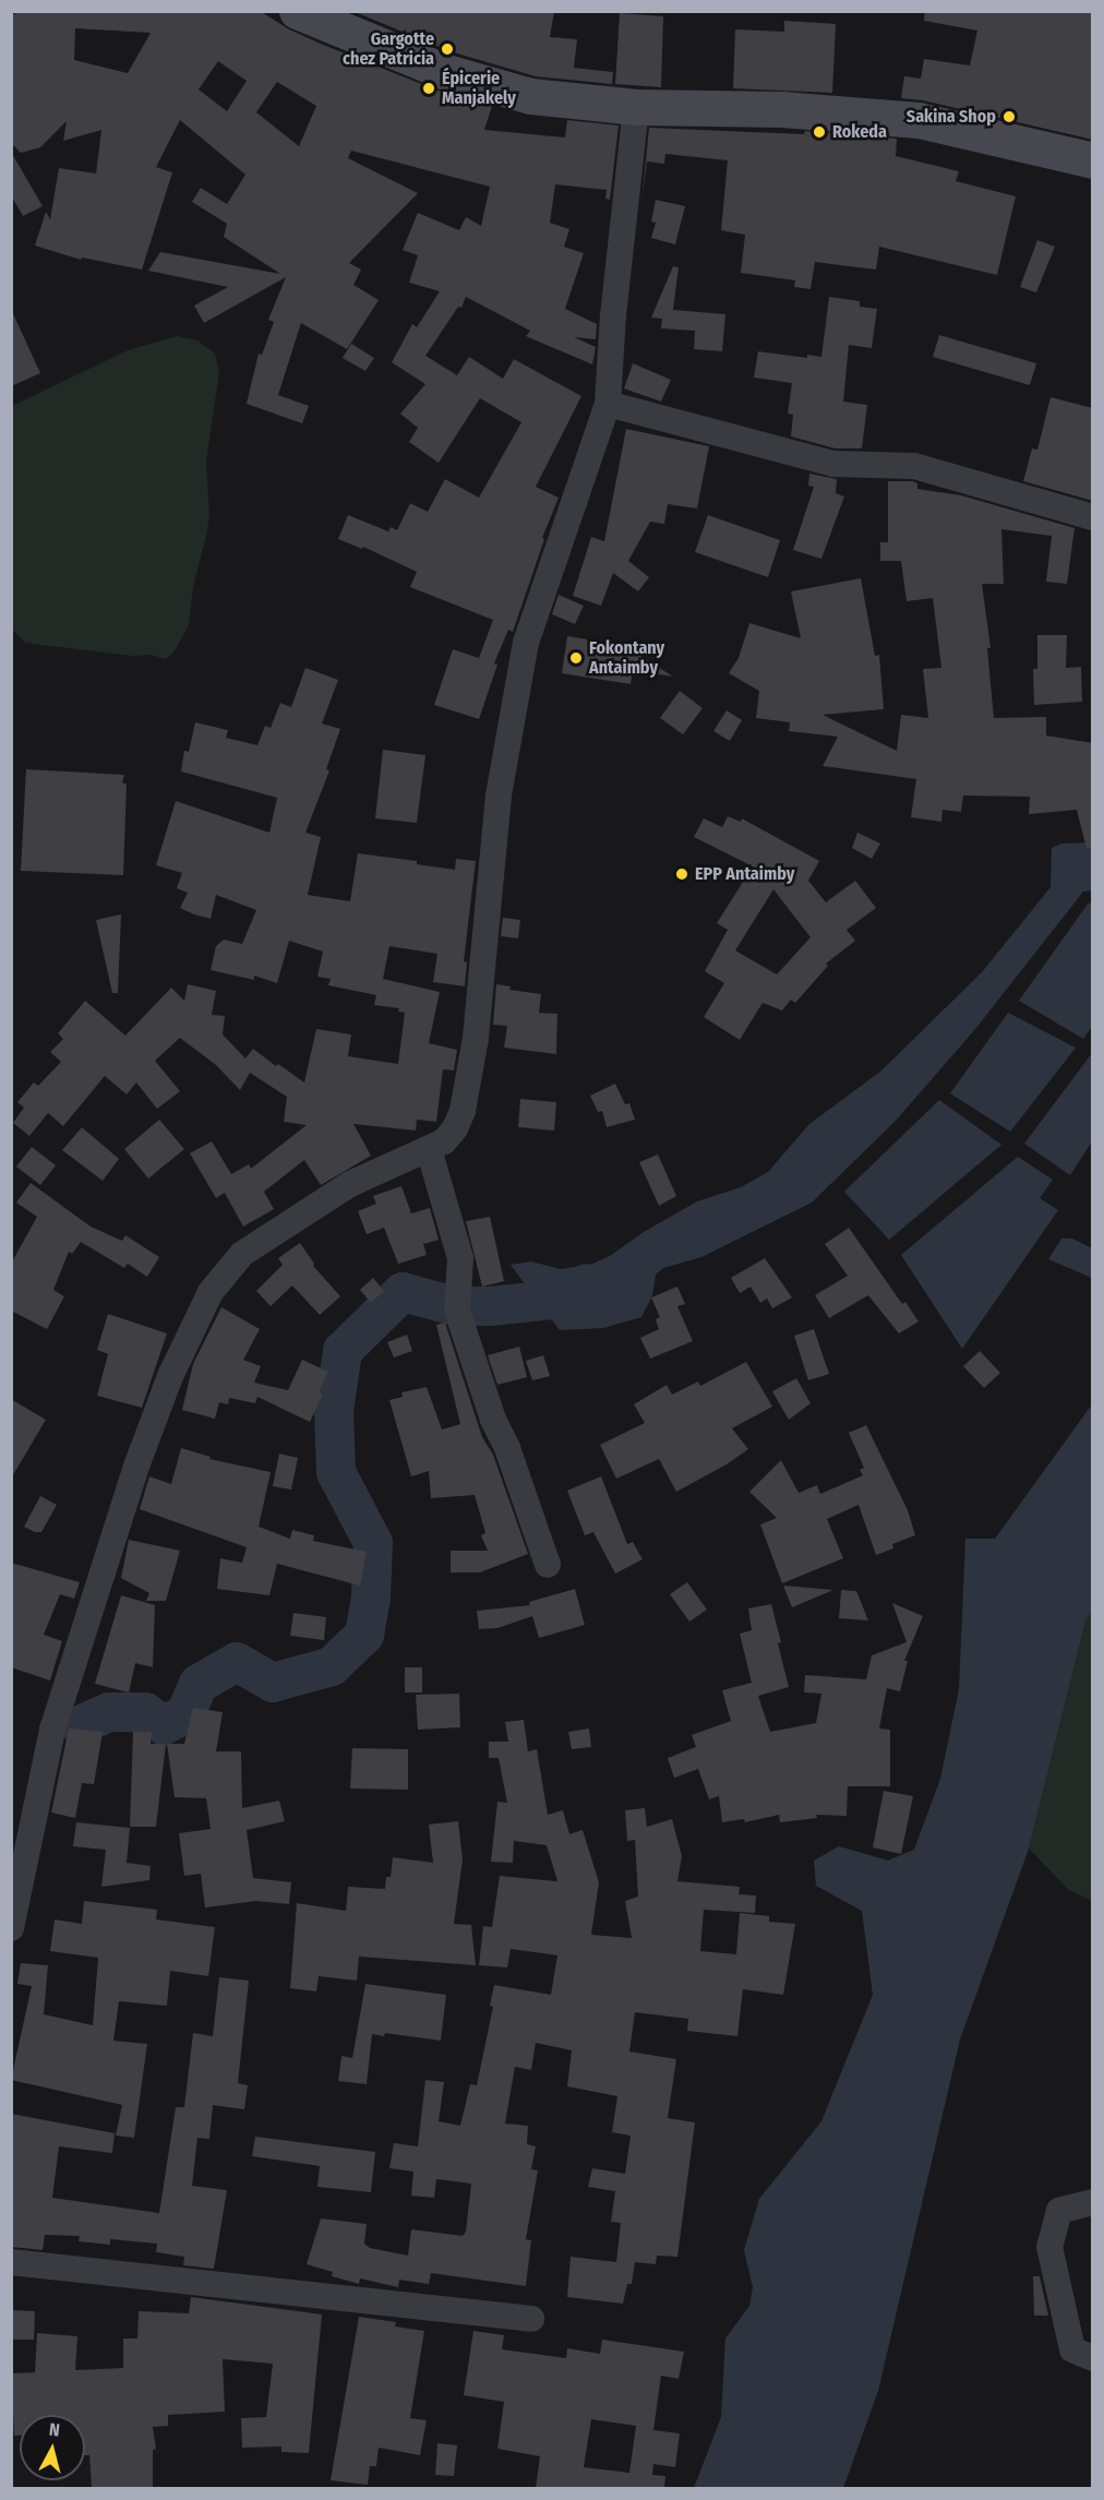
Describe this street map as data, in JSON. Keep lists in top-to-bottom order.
{
  "places": [
    "Gargotte chez Patricia",
    "Épicerie Manjakely",
    "Sakina Shop",
    "Rokeda",
    "Fokontany Antaimby",
    "EPP Antaimby"
  ],
  "north": "top"
}
